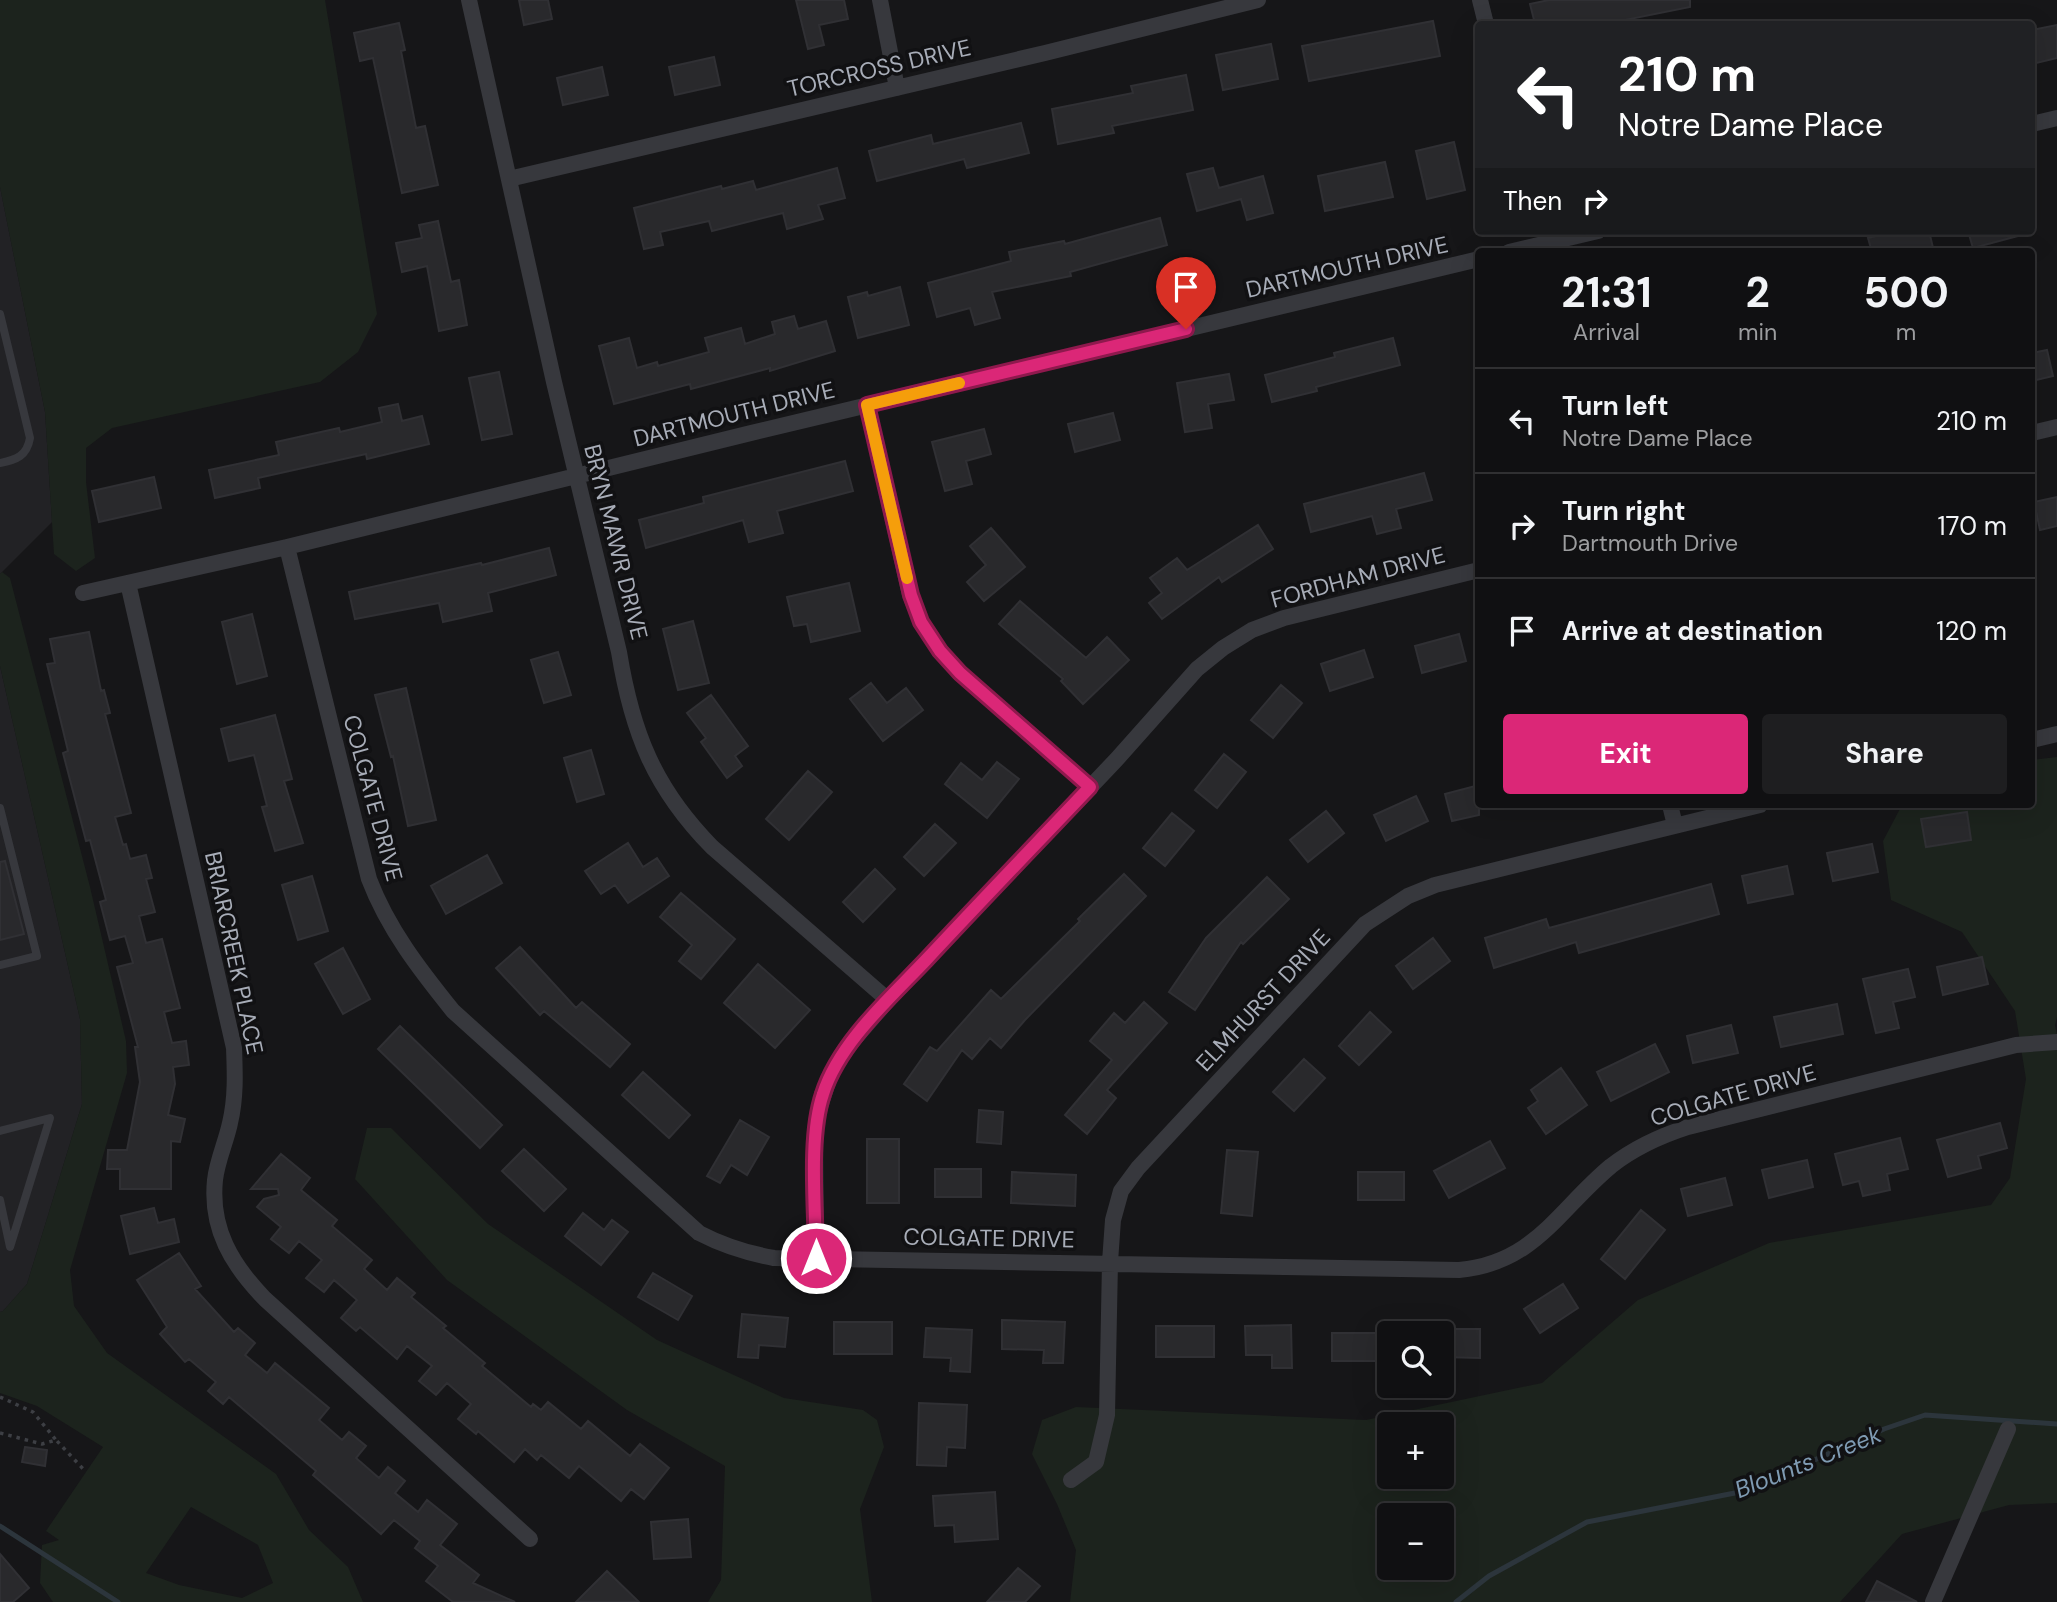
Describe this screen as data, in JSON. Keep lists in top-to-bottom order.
{
  "streets": {
    "street": [
      "TORCROSS DRIVE",
      "DARTMOUTH DRIVE",
      "BRYN MAWR DRIVE",
      "FORDHAM DRIVE",
      "COLGATE DRIVE",
      "BRIARCREEK PLACE",
      "ELMHURST DRIVE"
    ]
  },
  "crossings": [
    ["TORCROSS DRIVE", "BRYN MAWR DRIVE"],
    ["DARTMOUTH DRIVE", "BRYN MAWR DRIVE"],
    ["DARTMOUTH DRIVE", "COLGATE DRIVE"],
    ["DARTMOUTH DRIVE", "BRIARCREEK PLACE"],
    ["BRYN MAWR DRIVE", "FORDHAM DRIVE"],
    ["FORDHAM DRIVE", "COLGATE DRIVE"],
    ["COLGATE DRIVE", "ELMHURST DRIVE"]
  ],
  "water": ["Blounts Creek"],
  "page": {
    "turn": ["210 m", "Notre Dame Place"],
    "then": "Then",
    "eta": [
      "21:31",
      "Arrival",
      "2",
      "min",
      "500",
      "m"
    ],
    "list": [
      {
        "name": "Turn left",
        "note": "Notre Dame Place",
        "value": "210 m"
      },
      {
        "name": "Turn right",
        "note": "Dartmouth Drive",
        "value": "170 m"
      },
      {
        "name": "Arrive at destination",
        "value": "120 m"
      }
    ],
    "buttons": ["Exit", "Share"],
    "map_buttons": ["+", "−"]
  }
}
